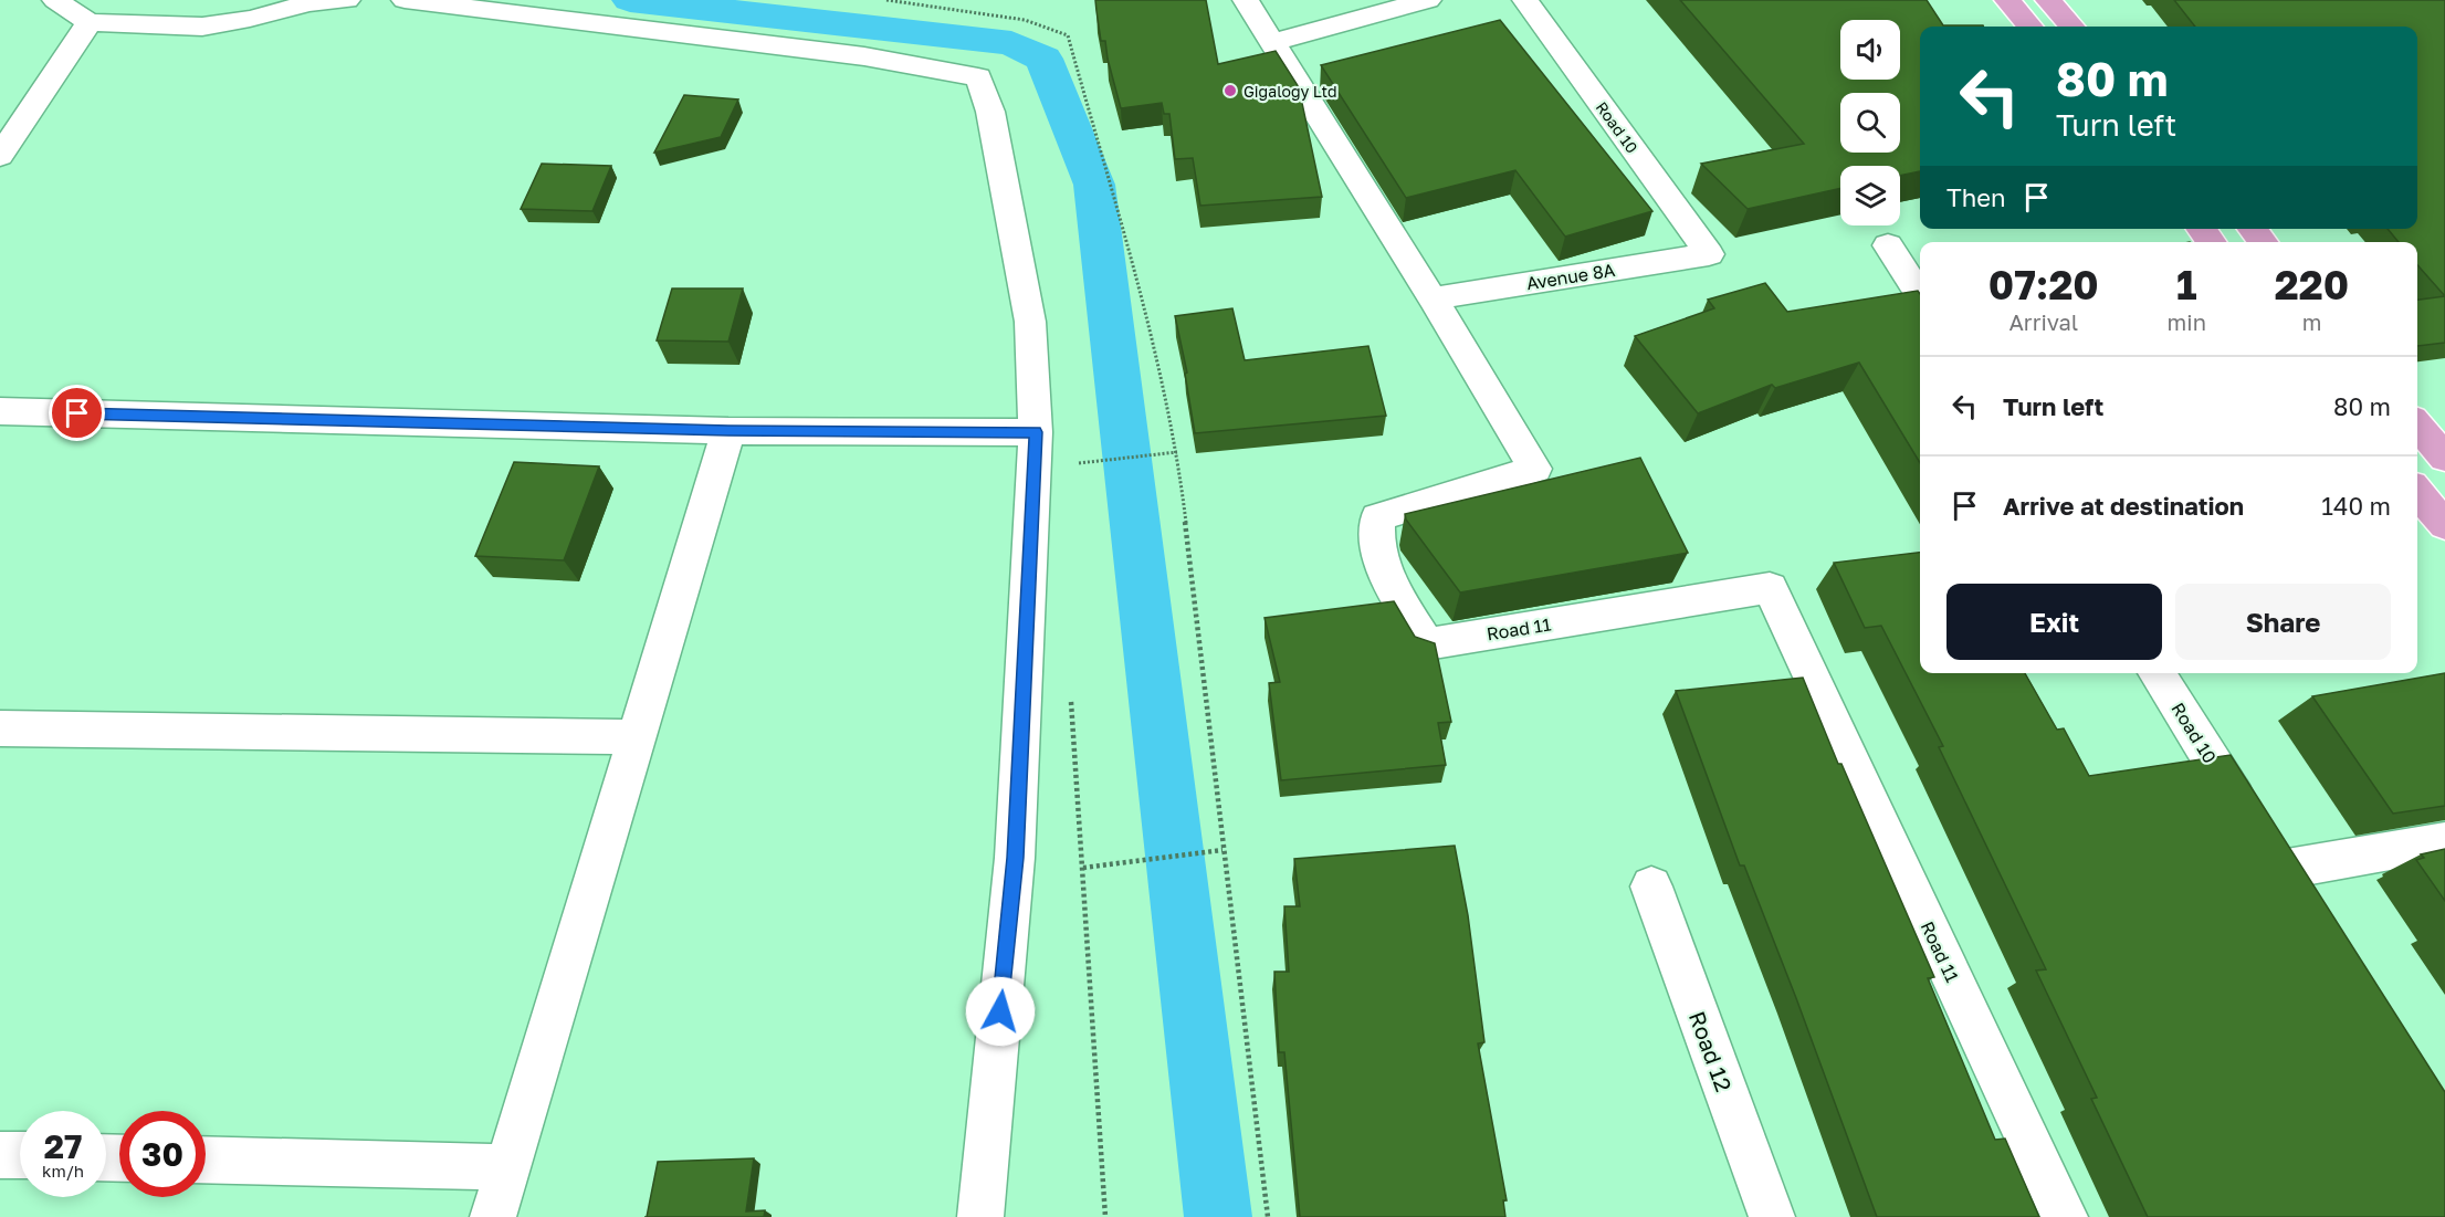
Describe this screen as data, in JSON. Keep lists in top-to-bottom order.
{
  "streets": {
    "street": [
      "Road 10",
      "Avenue 8A",
      "Road 11",
      "Road 12"
    ]
  },
  "crossings": [
    ["Road 10", "Avenue 8A"],
    ["Avenue 8A", "Road 11"]
  ],
  "places": ["Gigalogy Ltd"],
  "page": {
    "turn": ["80 m", "Turn left"],
    "then": "Then",
    "eta": [
      "07:20",
      "Arrival",
      "1",
      "min",
      "220",
      "m"
    ],
    "list": [
      {
        "name": "Turn left",
        "value": "80 m"
      },
      {
        "name": "Arrive at destination",
        "value": "140 m"
      }
    ],
    "buttons": ["Exit", "Share"],
    "speed": "27 km/h",
    "limit": "30"
  }
}
